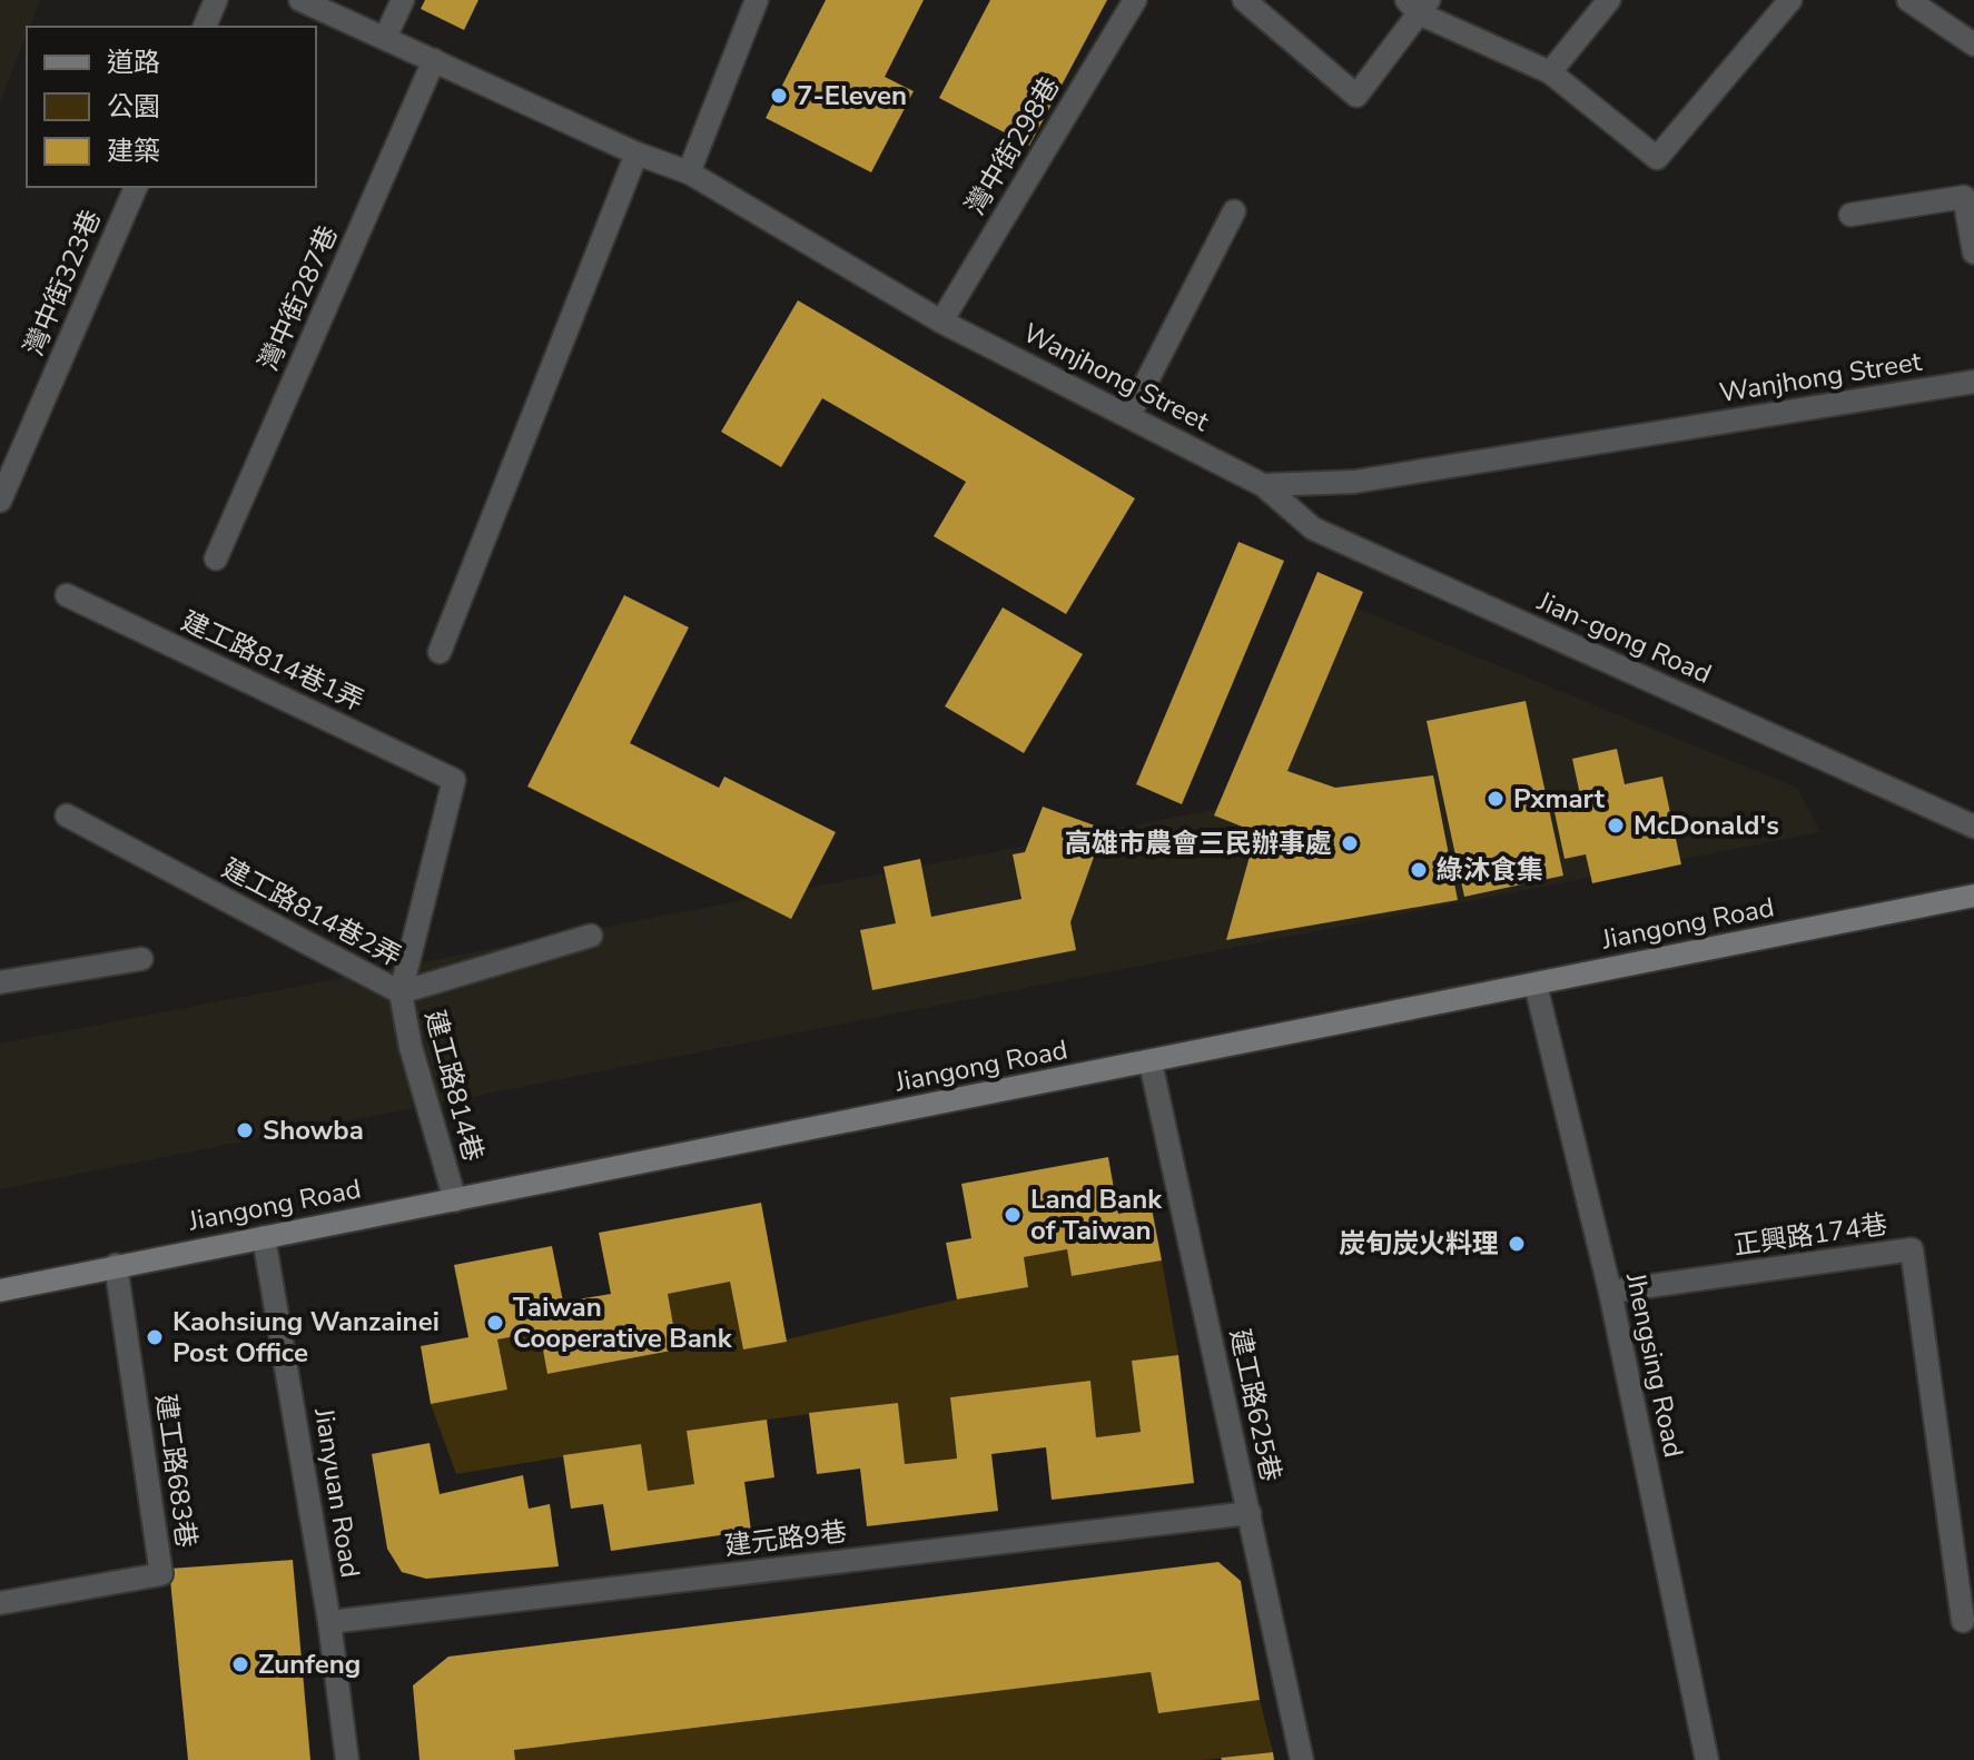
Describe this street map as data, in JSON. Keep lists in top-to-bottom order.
{
  "streets": {
    "street": [
      "灣中街298巷",
      "灣中街323巷",
      "灣中街287巷",
      "Wanjhong Street",
      "Jian-gong Road",
      "建工路814巷1弄",
      "建工路814巷2弄",
      "Jiangong Road",
      "建工路814巷",
      "正興路174巷",
      "Jhengsing Road",
      "建工路625巷",
      "建工路683巷",
      "Jianyuan Road",
      "建元路9巷"
    ]
  },
  "crossings": [
    ["灣中街298巷", "Wanjhong Street"],
    ["灣中街287巷", "Wanjhong Street"],
    ["Wanjhong Street", "Jian-gong Road"],
    ["建工路814巷1弄", "建工路814巷"],
    ["建工路814巷2弄", "建工路814巷"],
    ["Jiangong Road", "建工路814巷"],
    ["Jiangong Road", "Jhengsing Road"],
    ["Jiangong Road", "建工路625巷"],
    ["Jiangong Road", "建工路683巷"],
    ["Jiangong Road", "Jianyuan Road"],
    ["正興路174巷", "Jhengsing Road"],
    ["建工路625巷", "建元路9巷"],
    ["Jianyuan Road", "建元路9巷"]
  ],
  "places": [
    "7-Eleven",
    "Pxmart",
    "McDonald's",
    "高雄市農會三民辦事處",
    "綠沐食集",
    "Showba",
    "Land Bank of Taiwan",
    "炭旬炭火料理",
    "Taiwan Cooperative Bank",
    "Kaohsiung Wanzainei Post Office",
    "Zunfeng"
  ],
  "legend": ["道路", "公園", "建築"]
}
